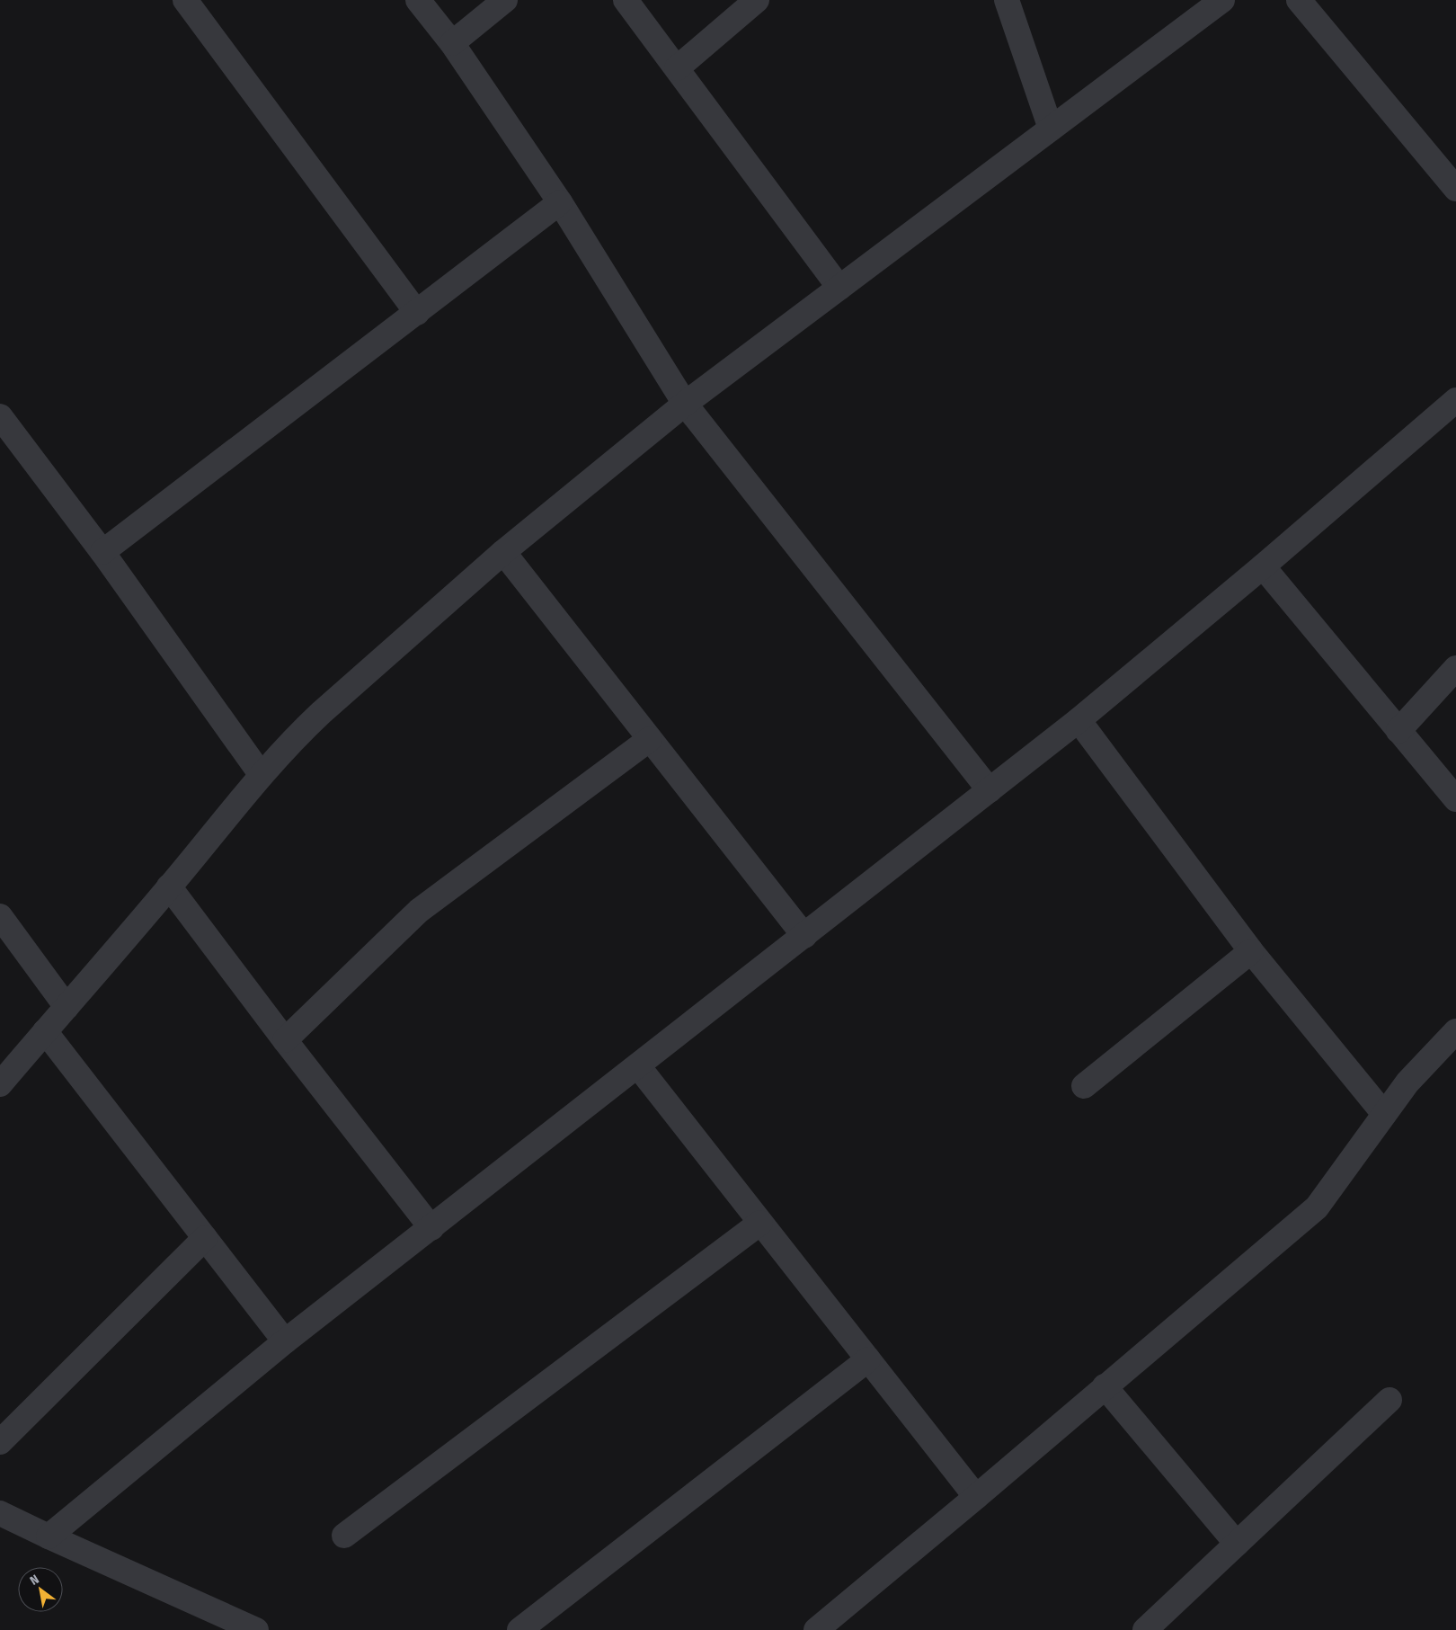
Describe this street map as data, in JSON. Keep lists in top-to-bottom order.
{
  "north": "top left"
}
